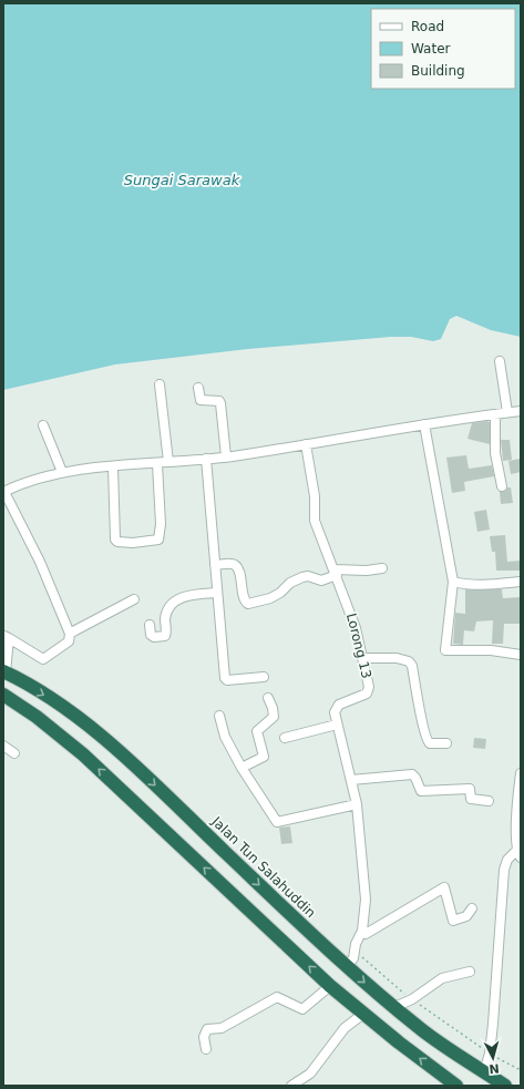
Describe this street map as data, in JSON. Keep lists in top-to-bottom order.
{
  "streets": {
    "highway": ["Jalan Tun Salahuddin"],
    "street": ["Lorong 13"]
  },
  "crossings": [
    ["Lorong 13", "Jalan Tun Salahuddin"]
  ],
  "water": ["Sungai Sarawak"],
  "legend": ["Road", "Water", "Building"],
  "north": "bottom"
}
